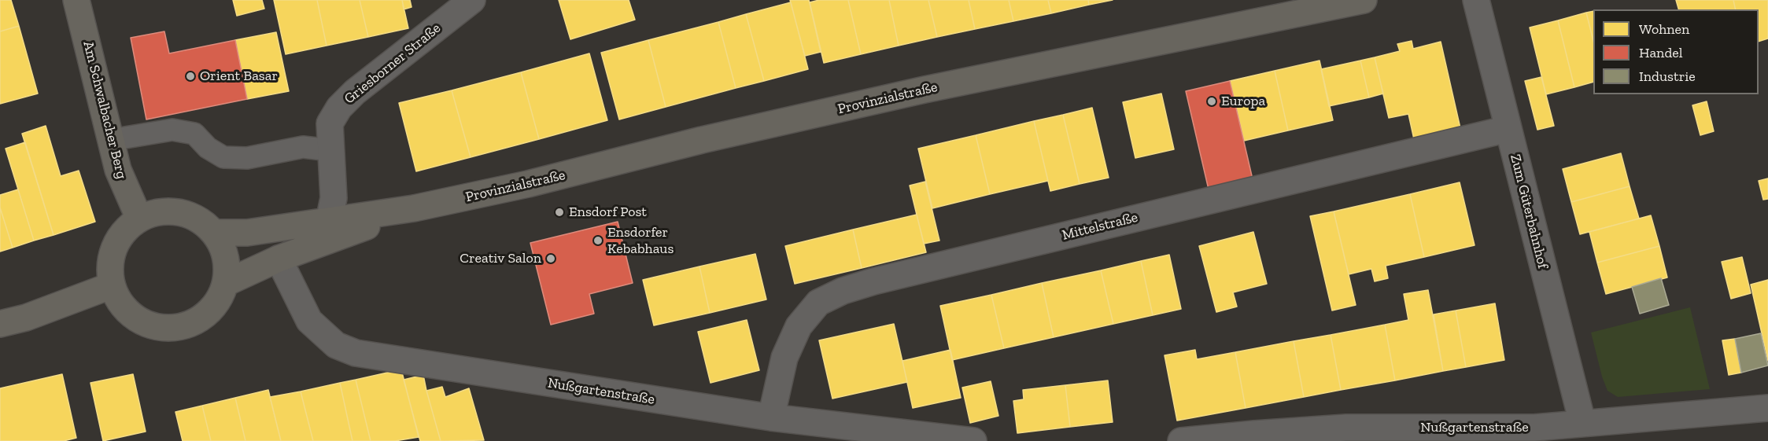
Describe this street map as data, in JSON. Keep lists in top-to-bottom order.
{
  "streets": {
    "main road": ["Provinzialstraße", "Am Schwalbacher Berg"],
    "street": [
      "Griesborner Straße",
      "Zum Güterbahnhof",
      "Mittelstraße",
      "Nußgartenstraße"
    ]
  },
  "crossings": [
    ["Griesborner Straße", "Provinzialstraße"],
    ["Provinzialstraße", "Am Schwalbacher Berg"],
    ["Provinzialstraße", "Nußgartenstraße"],
    ["Zum Güterbahnhof", "Mittelstraße"],
    ["Zum Güterbahnhof", "Nußgartenstraße"],
    ["Mittelstraße", "Nußgartenstraße"]
  ],
  "places": [
    "Orient Basar",
    "Europa",
    "Ensdorf Post",
    "Ensdorfer Kebabhaus",
    "Creativ Salon"
  ],
  "legend": ["Wohnen", "Handel", "Industrie"]
}
